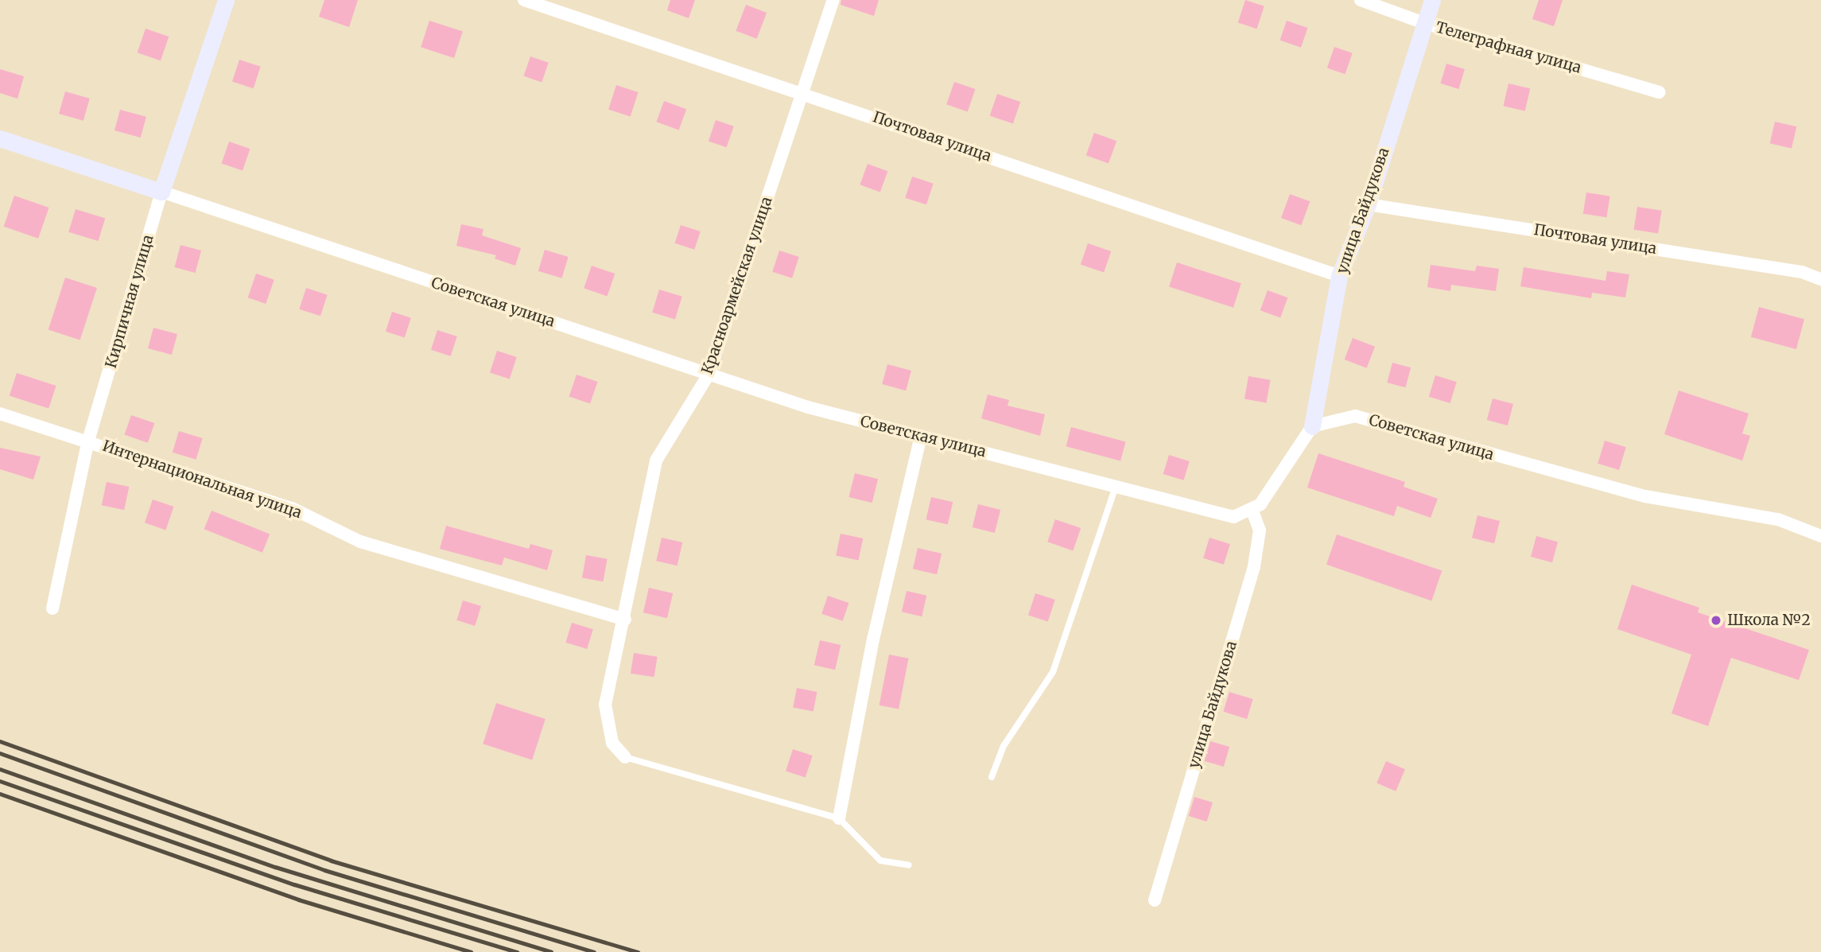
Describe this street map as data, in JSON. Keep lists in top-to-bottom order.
{
  "streets": {
    "street": [
      "Телеграфная улица",
      "Почтовая улица",
      "улица Байдукова",
      "Красноармейская улица",
      "Кирпичная улица",
      "Советская улица",
      "Интернациональная улица"
    ]
  },
  "crossings": [
    ["Телеграфная улица", "улица Байдукова"],
    ["Почтовая улица", "улица Байдукова"],
    ["Почтовая улица", "Красноармейская улица"],
    ["улица Байдукова", "Советская улица"],
    ["Красноармейская улица", "Советская улица"],
    ["Красноармейская улица", "Интернациональная улица"],
    ["Кирпичная улица", "Советская улица"],
    ["Кирпичная улица", "Интернациональная улица"]
  ],
  "places": ["Школа №2"]
}
